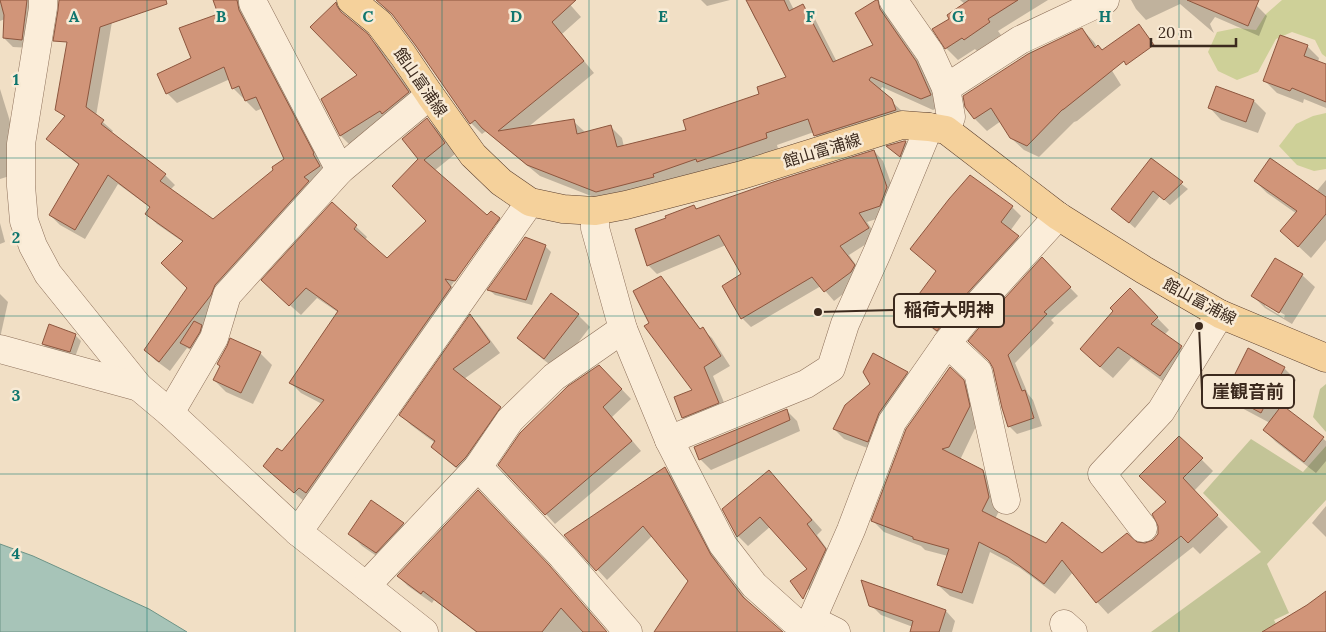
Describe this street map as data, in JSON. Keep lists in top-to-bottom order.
{
  "streets": {
    "main road": ["館山富浦線"]
  },
  "places": ["稲荷大明神", "崖観音前"],
  "scale_bar": "20 m",
  "grid": {
    "columns": [
      "A",
      "B",
      "C",
      "D",
      "E",
      "F",
      "G",
      "H"
    ],
    "rows": [
      "1",
      "2",
      "3",
      "4"
    ]
  }
}
